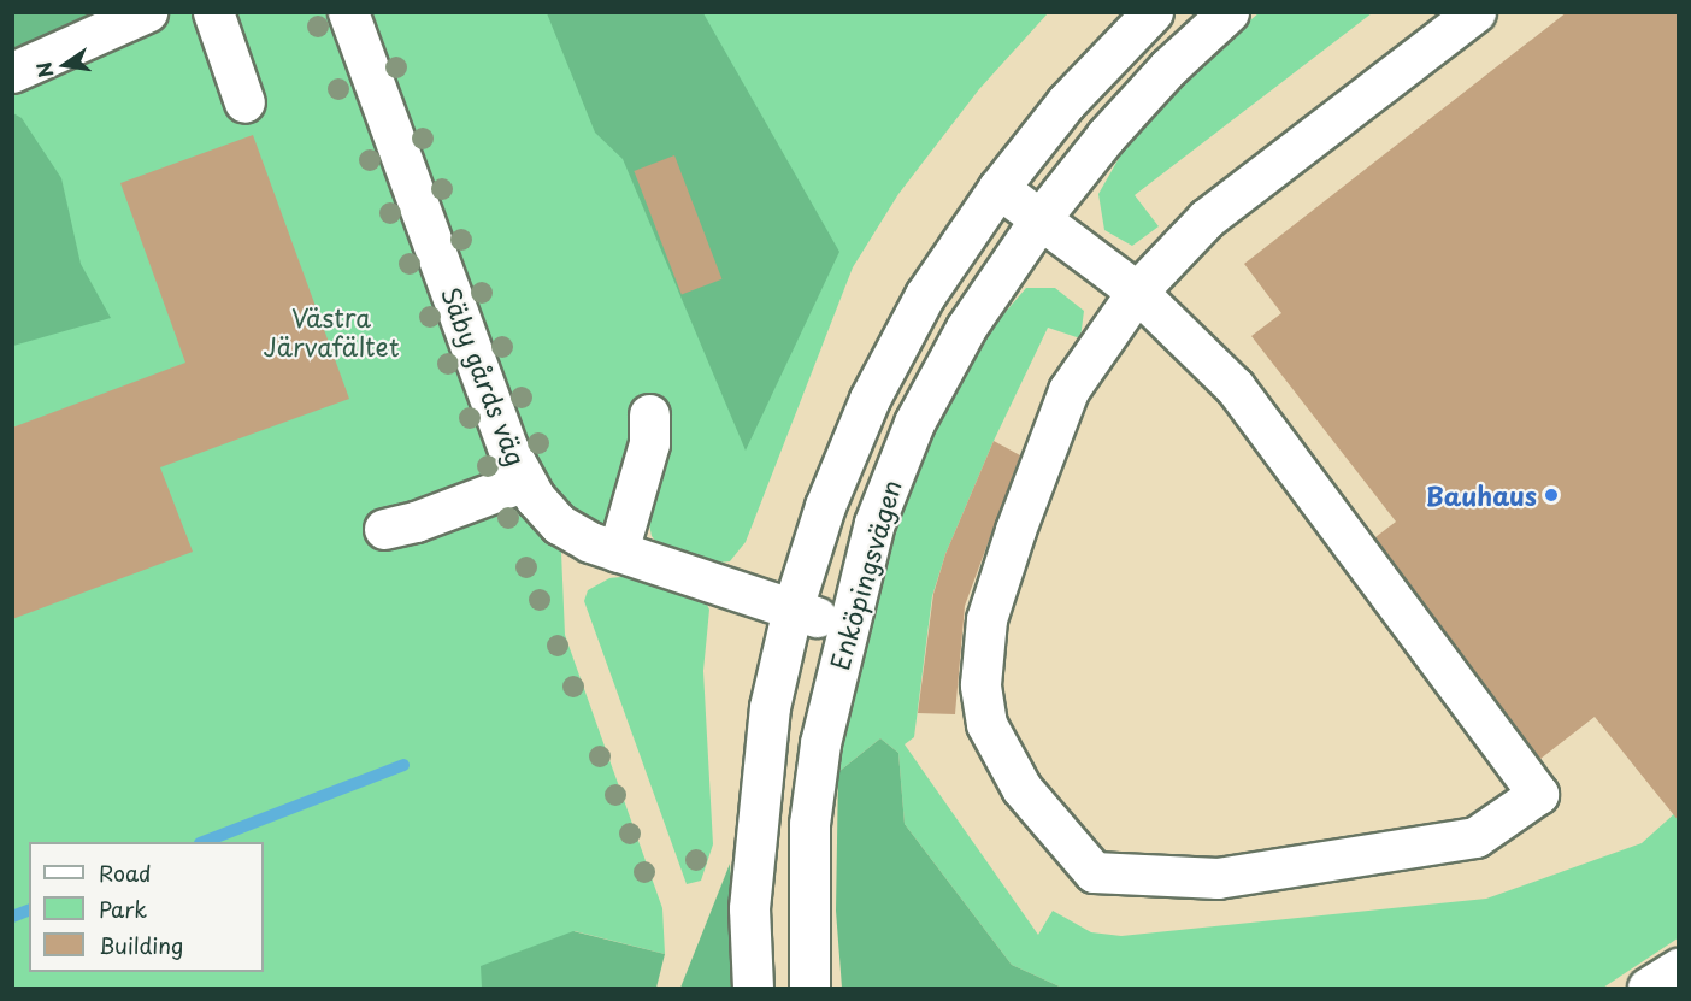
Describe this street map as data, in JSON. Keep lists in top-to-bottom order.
{
  "streets": {
    "main road": ["Säby gårds väg", "Enköpingsvägen"]
  },
  "crossings": [
    ["Säby gårds väg", "Enköpingsvägen"]
  ],
  "parks": ["Västra Järvafältet"],
  "places": ["Bauhaus"],
  "legend": ["Road", "Park", "Building"],
  "north": "left"
}
